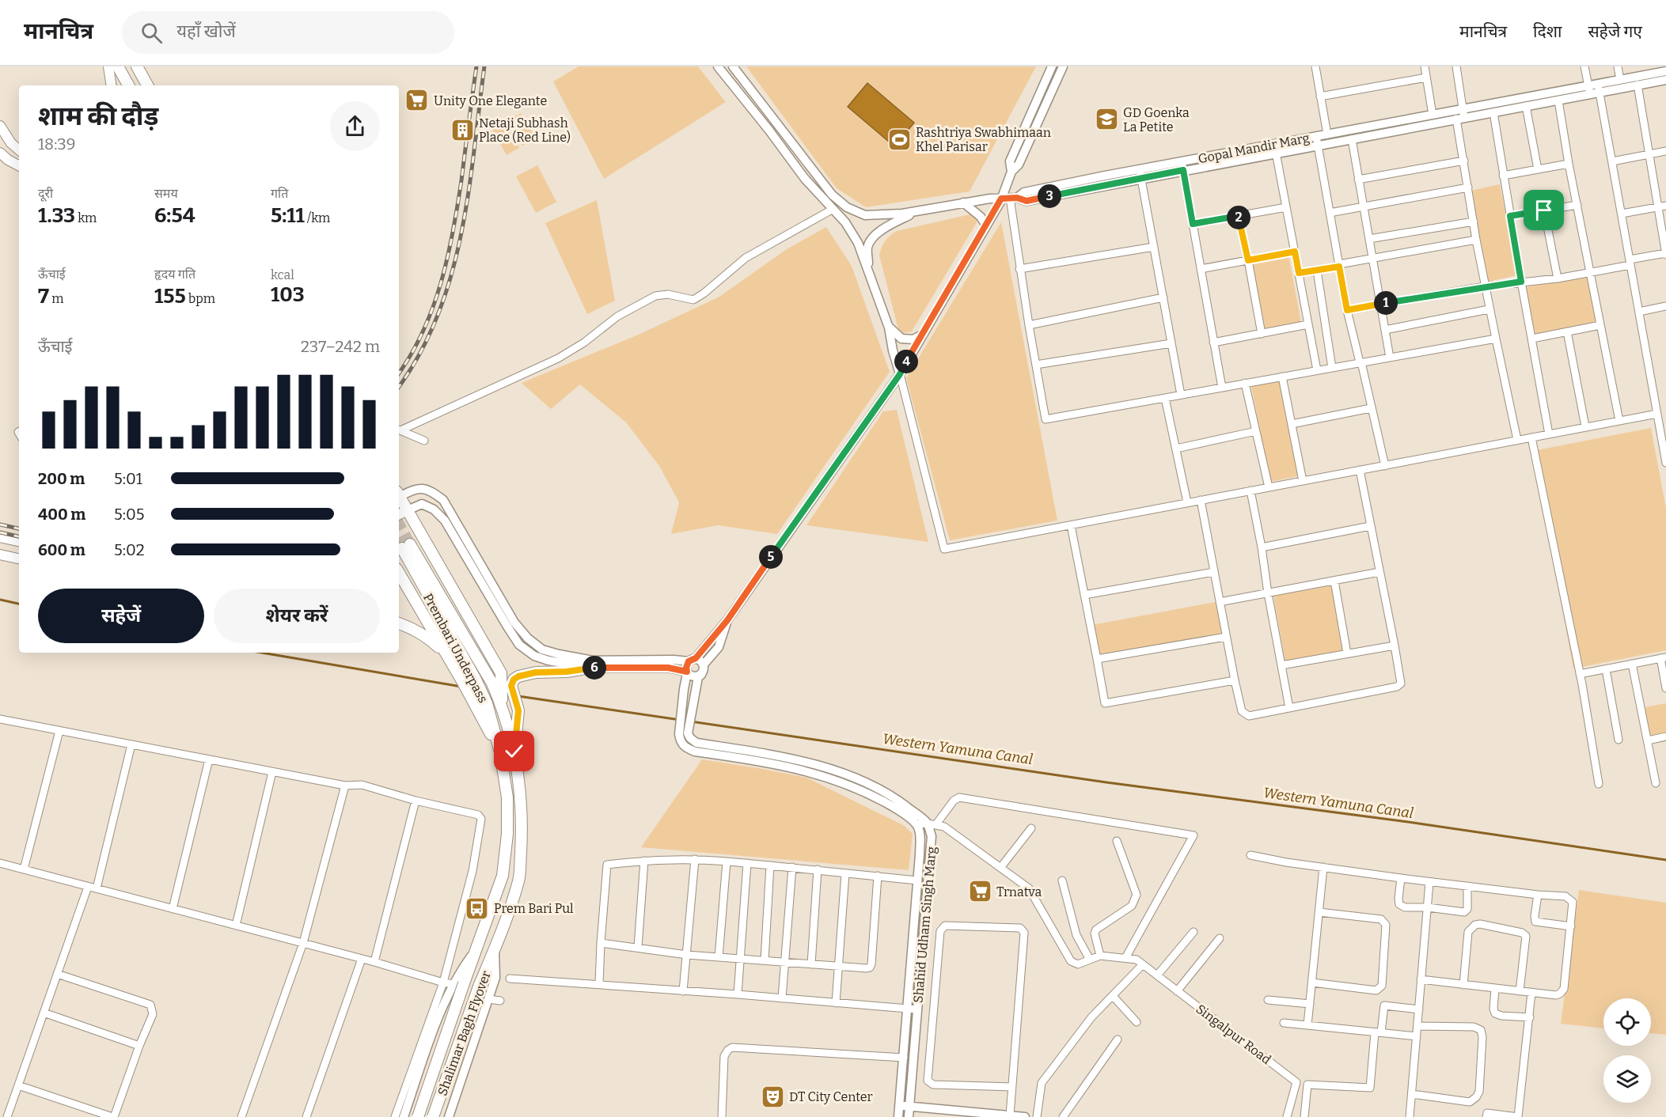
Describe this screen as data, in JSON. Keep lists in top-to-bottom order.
{
  "streets": {
    "main road": ["Prembari Underpass", "Shalimar Bagh Flyover"],
    "street": ["Gopal Mandir Marg", "Shahid Udham Singh Marg", "Singalpur Road"]
  },
  "crossings": [
    ["Prembari Underpass", "Shalimar Bagh Flyover"]
  ],
  "water": ["Western Yamuna Canal"],
  "places": {
    "supermarket": ["Unity One Elegante", "Trnatva"],
    "school or university": ["GD Goenka La Petite"],
    "building": ["Netaji Subhash Place (Red Line)"],
    "sports": ["Rashtriya Swabhimaan Khel Parisar"],
    "bus stop": ["Prem Bari Pul"],
    "theatre": ["DT City Center"]
  },
  "page": {
    "header": "मानचित्र",
    "search": "यहाँ खोजें",
    "nav": ["मानचित्र", "दिशा", "सहेजे गए"],
    "heading": ["शाम की दौड़", "18:39"],
    "stats": [
      ["दूरी", "1.33 km"],
      ["समय", "6:54"],
      ["गति", "5:11 /km"],
      ["ऊँचाई", "7 m"],
      ["हृदय गति", "155 bpm"],
      ["kcal", "103"]
    ],
    "pins": [
      "3",
      "2",
      "1",
      "4",
      "5",
      "6"
    ],
    "chart": ["ऊँचाई", "237–242 m"],
    "list": [
      {
        "name": "200 m",
        "note": "5:01"
      },
      {
        "name": "400 m",
        "note": "5:05"
      },
      {
        "name": "600 m",
        "note": "5:02"
      }
    ],
    "buttons": ["सहेजें", "शेयर करें"]
  }
}
